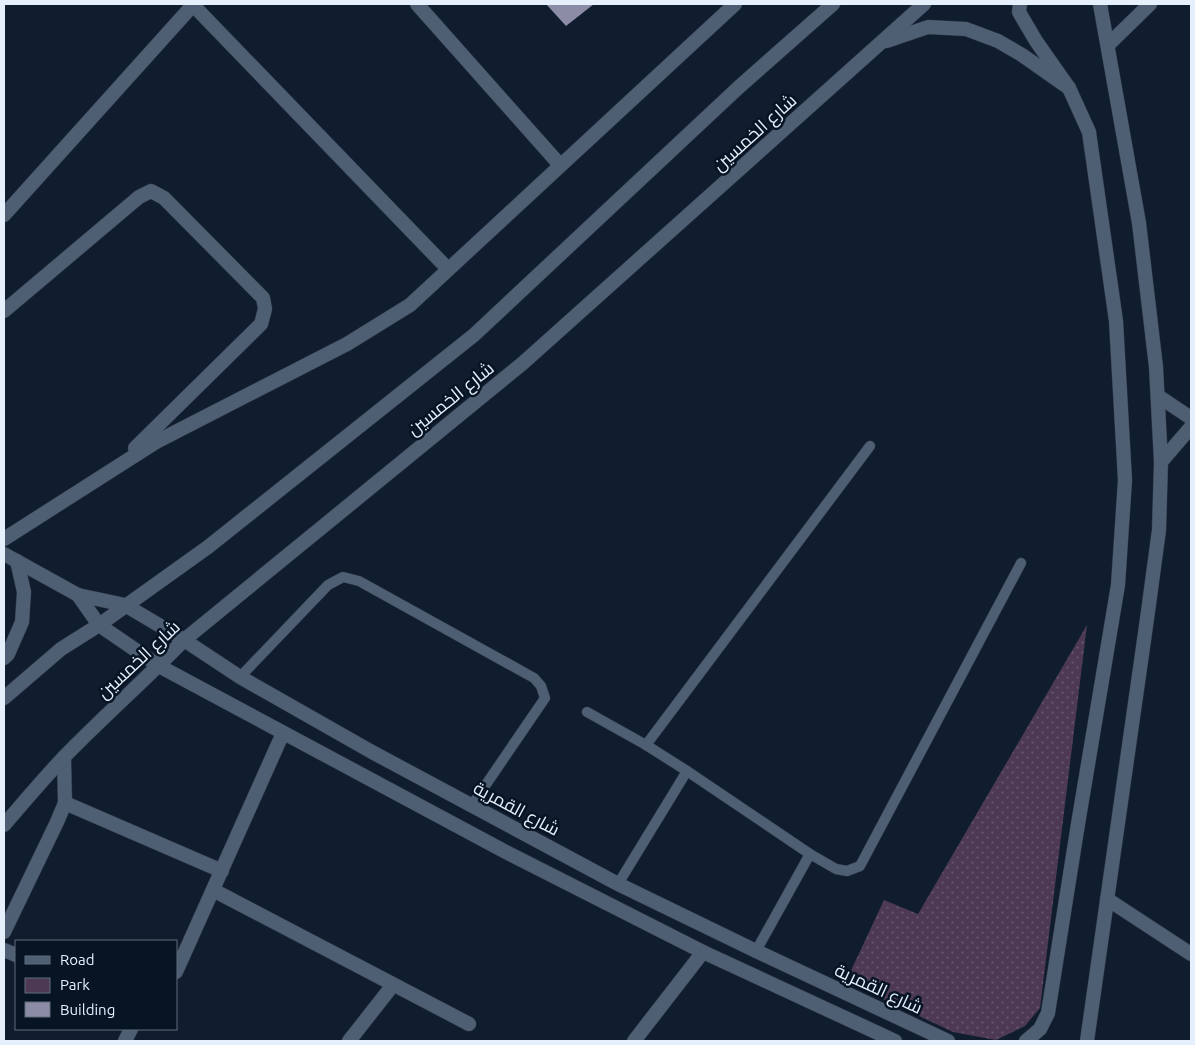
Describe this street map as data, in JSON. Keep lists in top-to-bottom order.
{
  "streets": {
    "street": ["شارع الخمسين", "شارع القمرية"]
  },
  "crossings": [
    ["شارع الخمسين", "شارع القمرية"]
  ],
  "legend": ["Road", "Park", "Building"]
}
